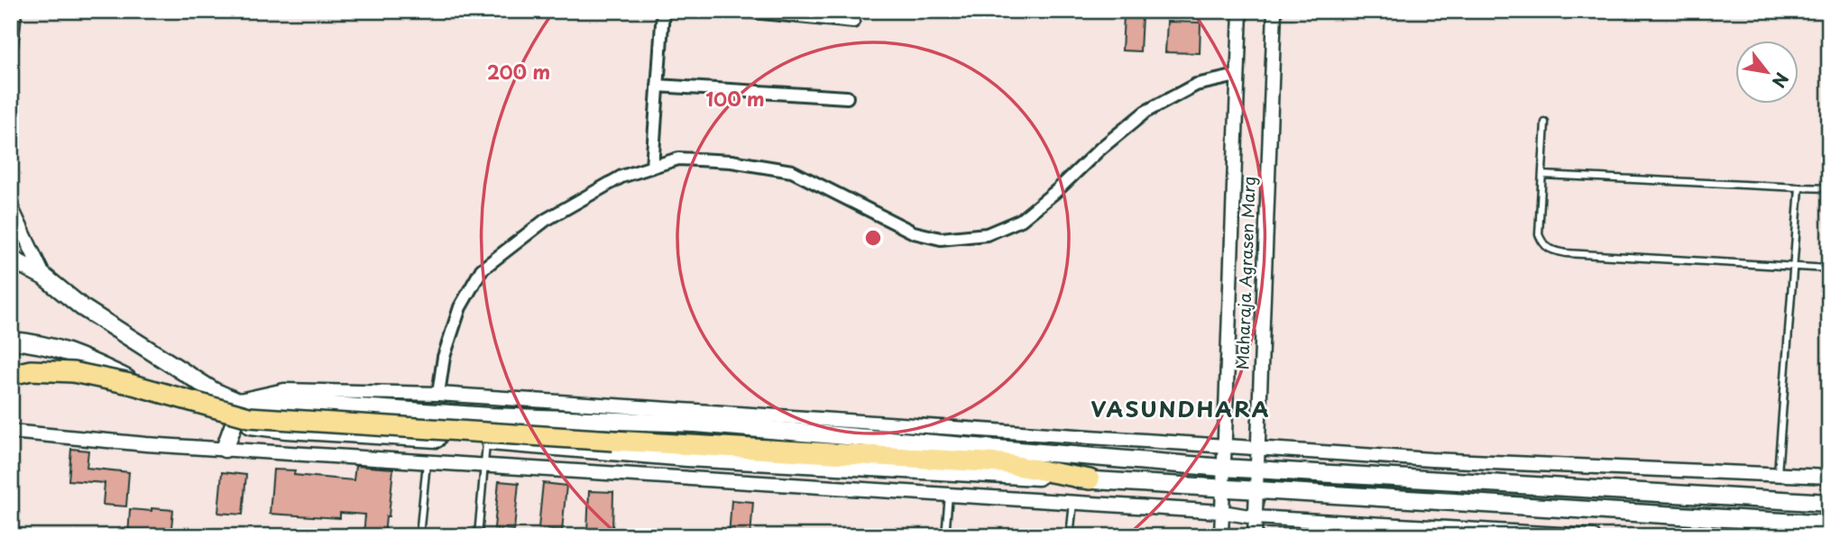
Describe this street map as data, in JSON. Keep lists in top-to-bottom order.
{
  "streets": {
    "street": ["Maharaja Agrasen Marg"]
  },
  "districts": ["VASUNDHARA"],
  "north": "bottom right",
  "rings": ["200 m", "100 m"]
}
